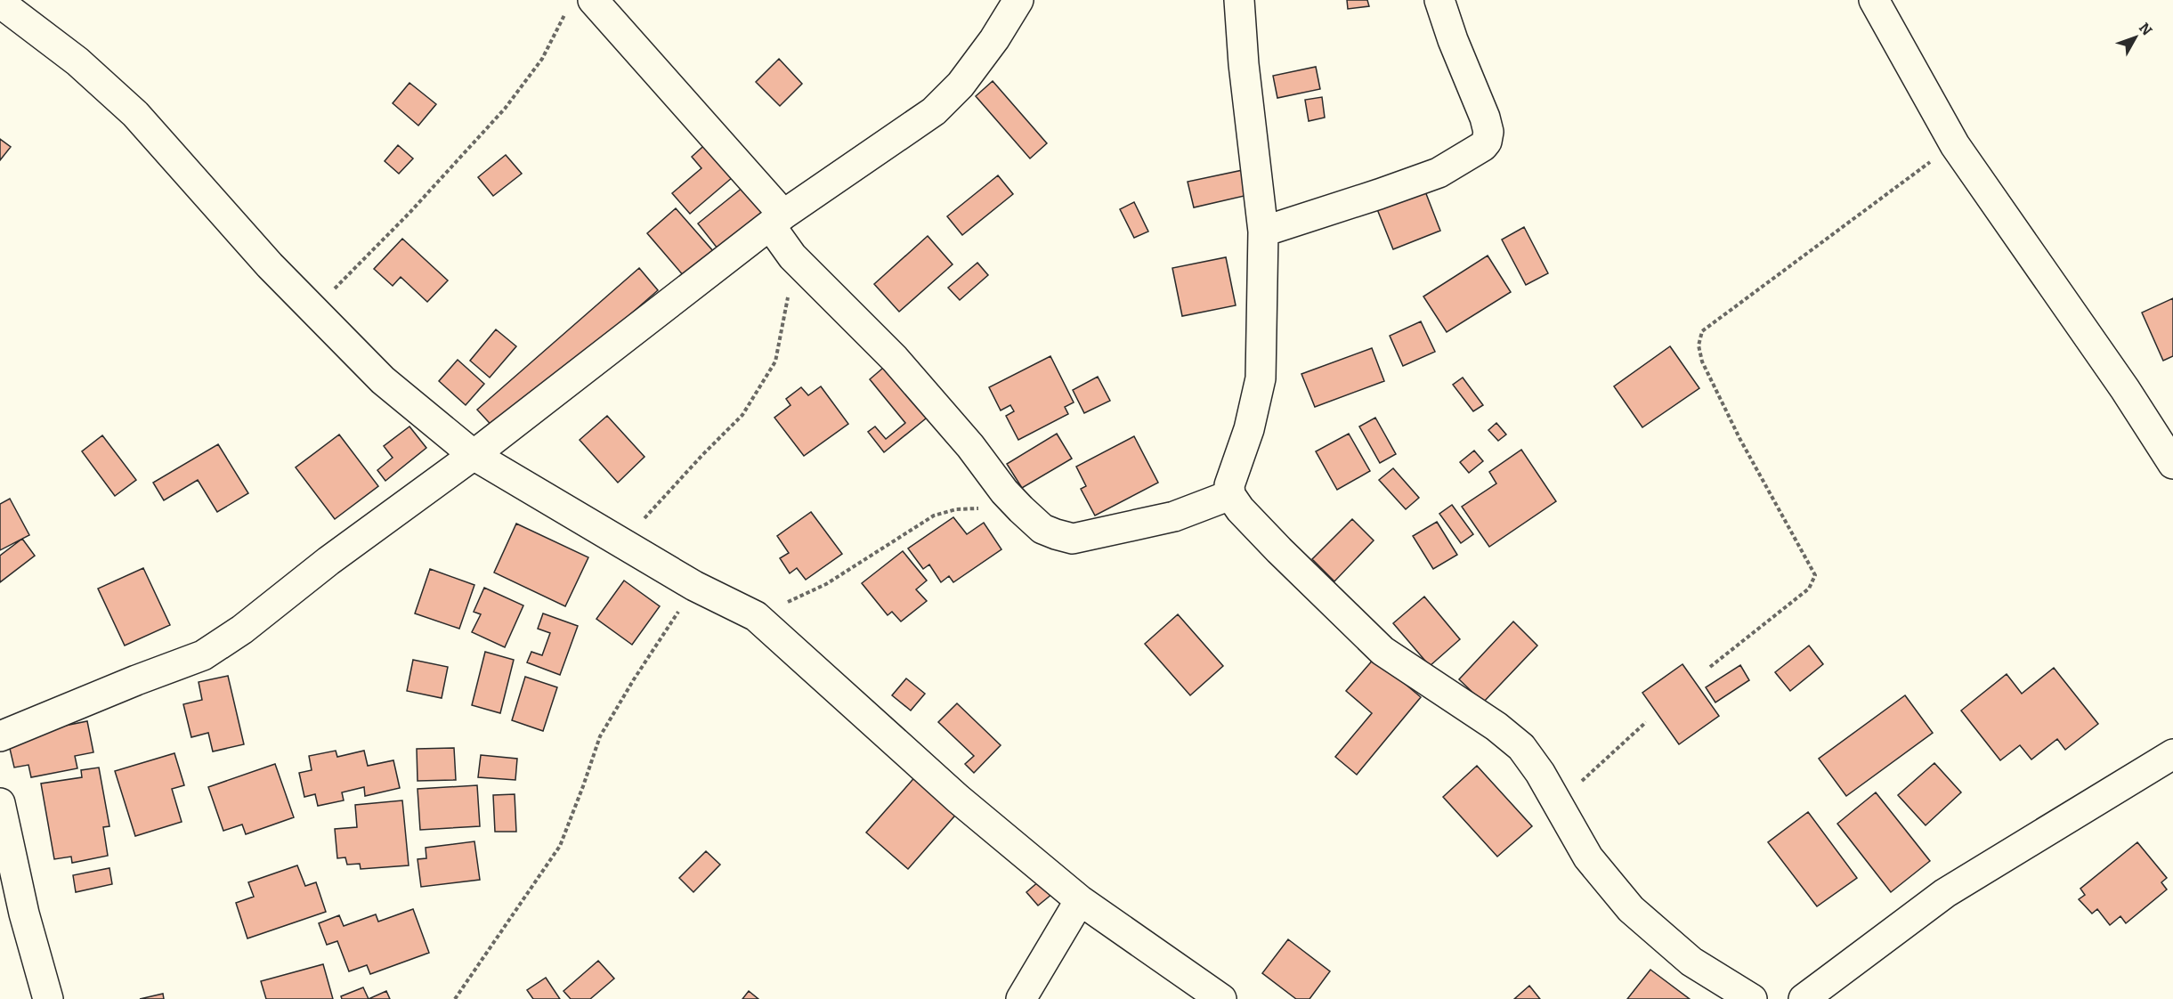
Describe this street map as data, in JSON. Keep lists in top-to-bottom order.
{
  "north": "top right"
}
